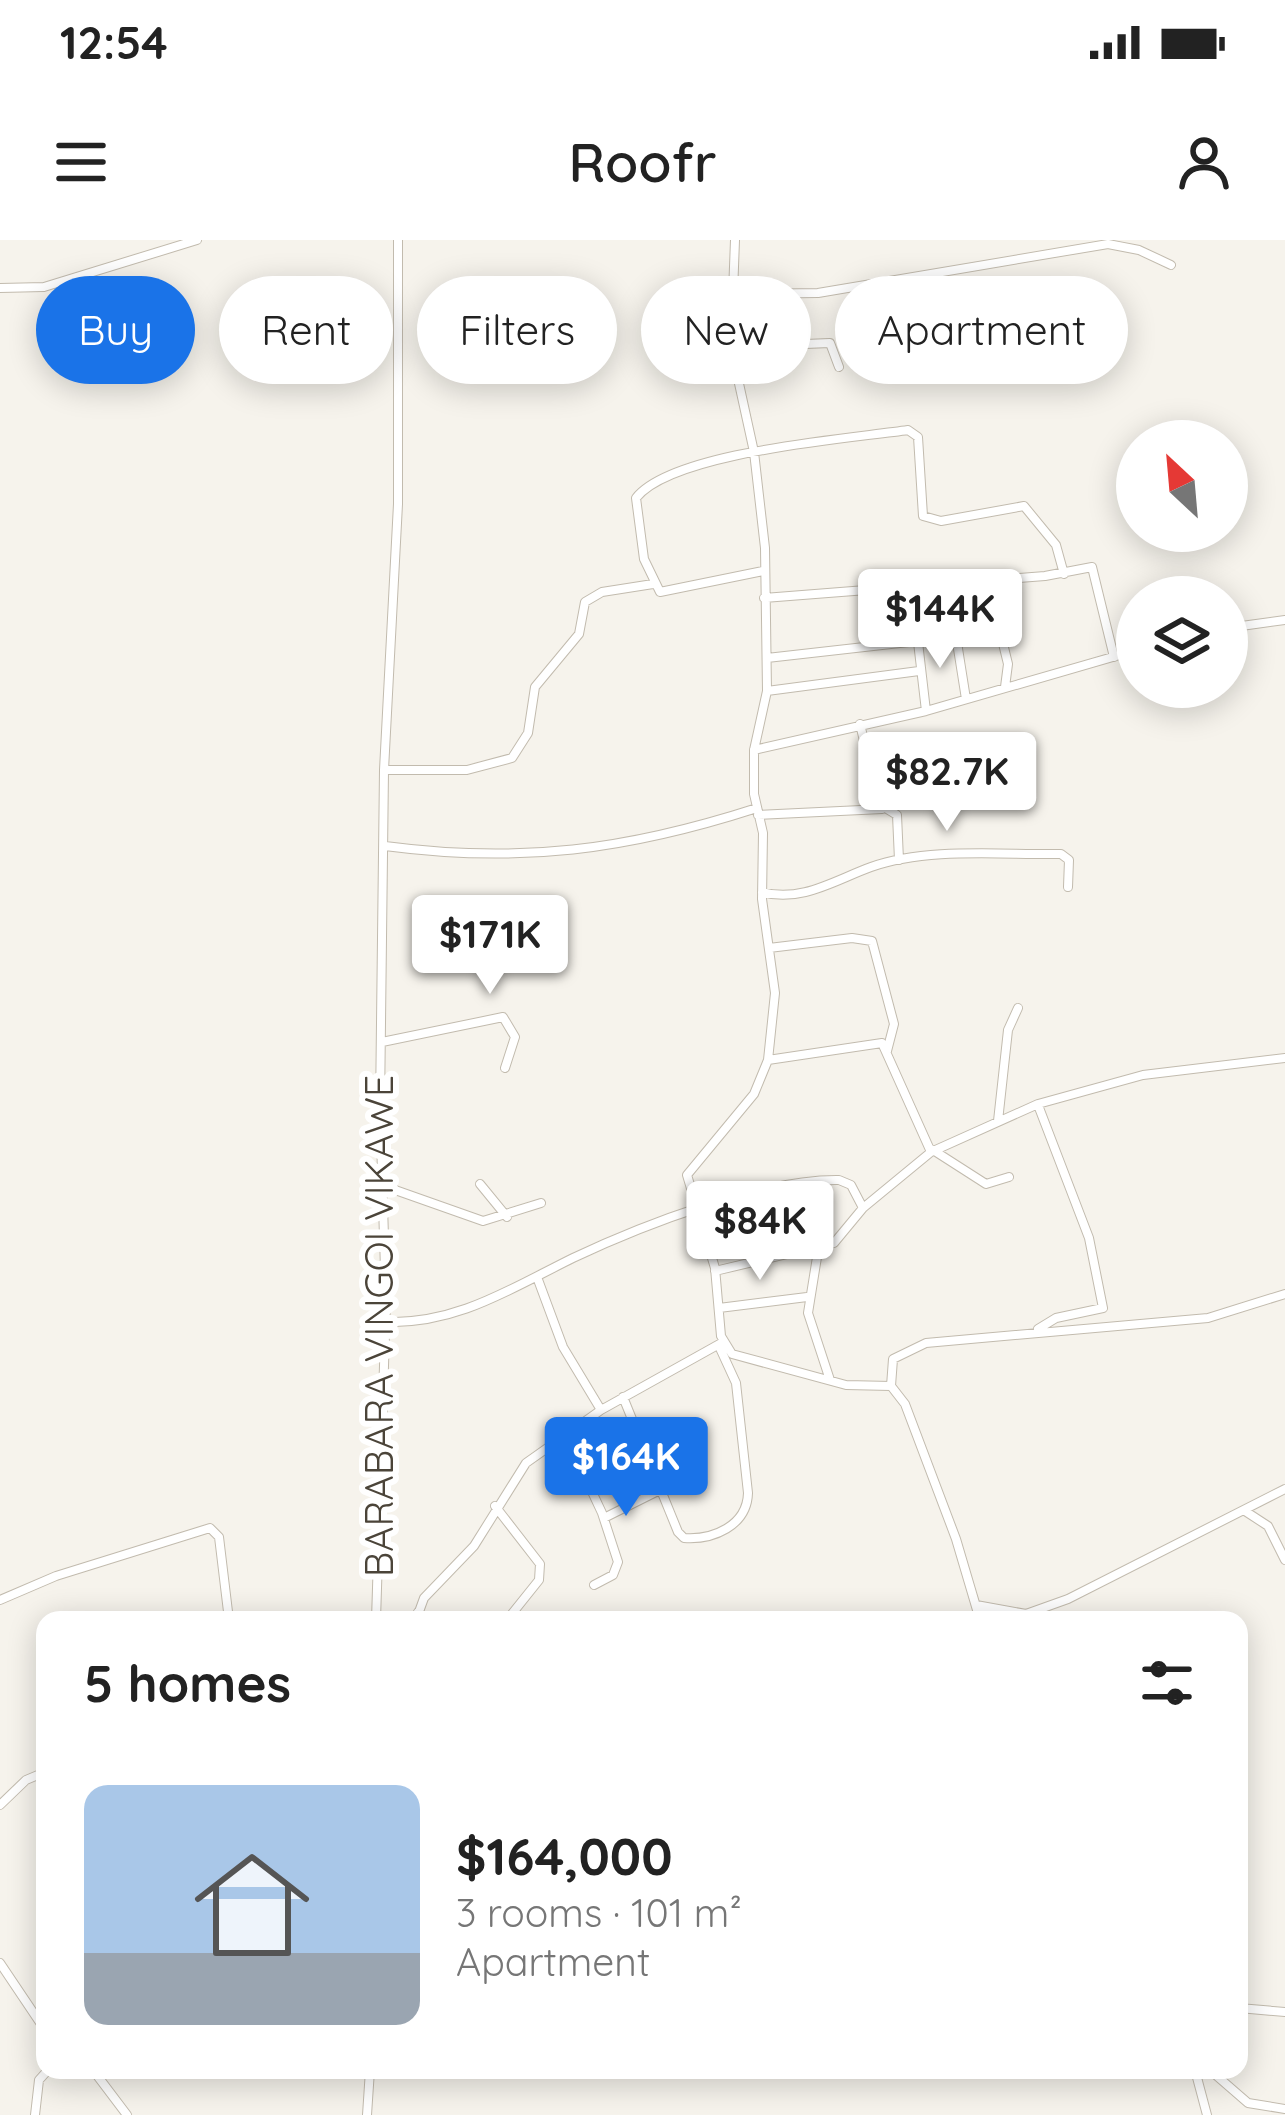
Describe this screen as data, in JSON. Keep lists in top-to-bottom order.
{
  "streets": {
    "street": ["BARABARA VINGOI VIKAWE"]
  },
  "north": "top left",
  "page": {
    "status": "12:54",
    "header": "Roofr",
    "chip": [
      "Buy",
      "Rent",
      "Filters",
      "New",
      "Apartment"
    ],
    "price": [
      "$144K",
      "$82.7K",
      "$171K",
      "$84K",
      "$164K"
    ],
    "heading": "5 homes",
    "list": [
      {
        "name": "$164,000",
        "note": "3 rooms · 101 m² · Apartment"
      }
    ]
  }
}
